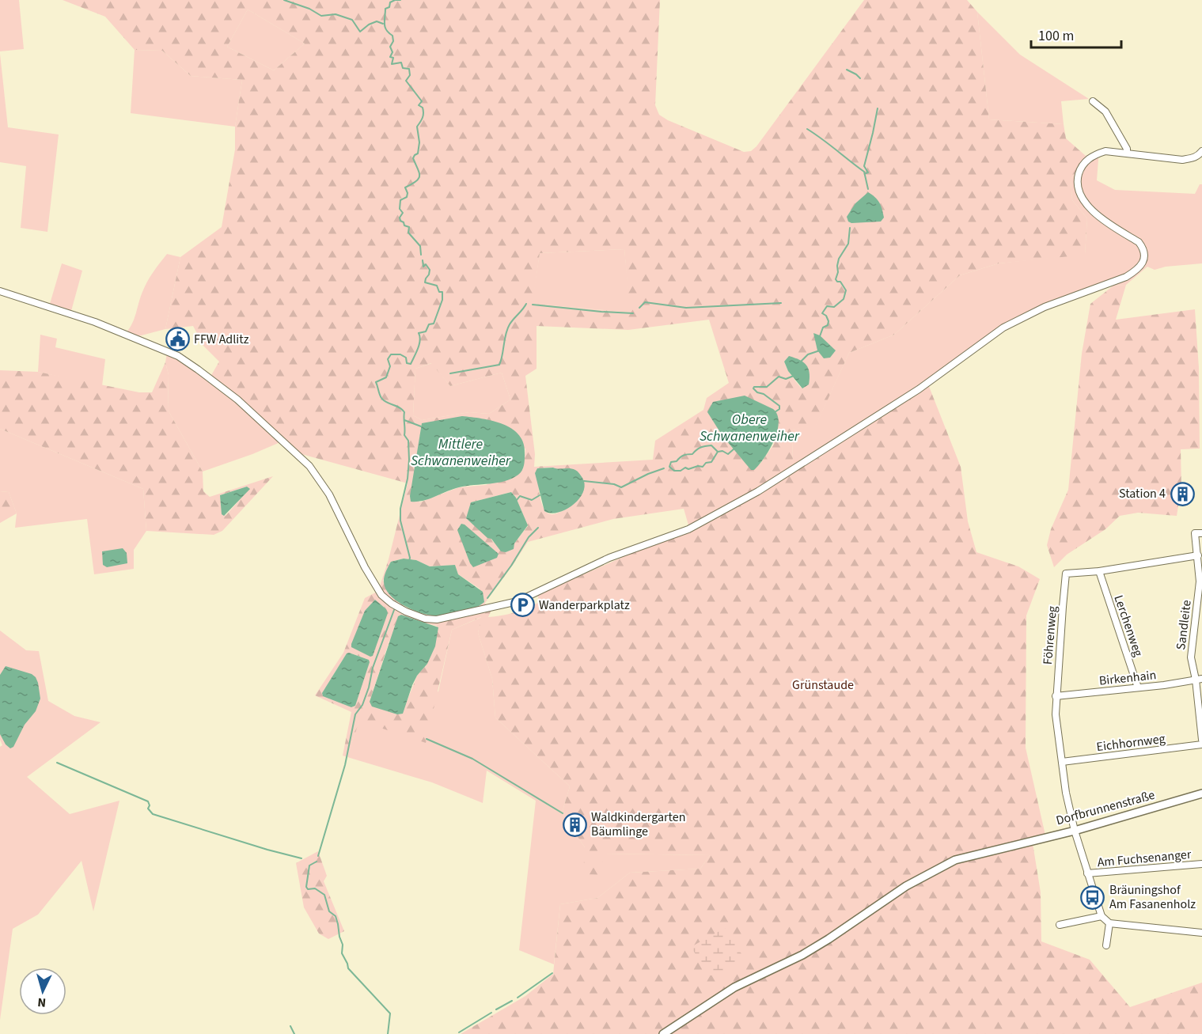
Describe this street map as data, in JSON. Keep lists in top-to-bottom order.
{
  "streets": {
    "street": [
      "Sandleite",
      "Lerchenweg",
      "Föhrenweg",
      "Birkenhain",
      "Eichhornweg",
      "Dorfbrunnenstraße",
      "Am Fuchsenanger"
    ]
  },
  "crossings": [
    ["Sandleite", "Föhrenweg"],
    ["Sandleite", "Birkenhain"],
    ["Lerchenweg", "Föhrenweg"],
    ["Lerchenweg", "Birkenhain"],
    ["Föhrenweg", "Birkenhain"],
    ["Föhrenweg", "Eichhornweg"],
    ["Föhrenweg", "Dorfbrunnenstraße"],
    ["Föhrenweg", "Am Fuchsenanger"]
  ],
  "water": ["Obere Schwanenweiher", "Mittlere Schwanenweiher"],
  "parks": ["Grünstaude"],
  "places": {
    "public building": ["FFW Adlitz"],
    "building": ["Station 4", "Waldkindergarten Bäumlinge"],
    "parking": ["Wanderparkplatz"],
    "bus stop": ["Bräuningshof Am Fasanenholz"]
  },
  "scale_bar": "100 m",
  "north": "bottom"
}
